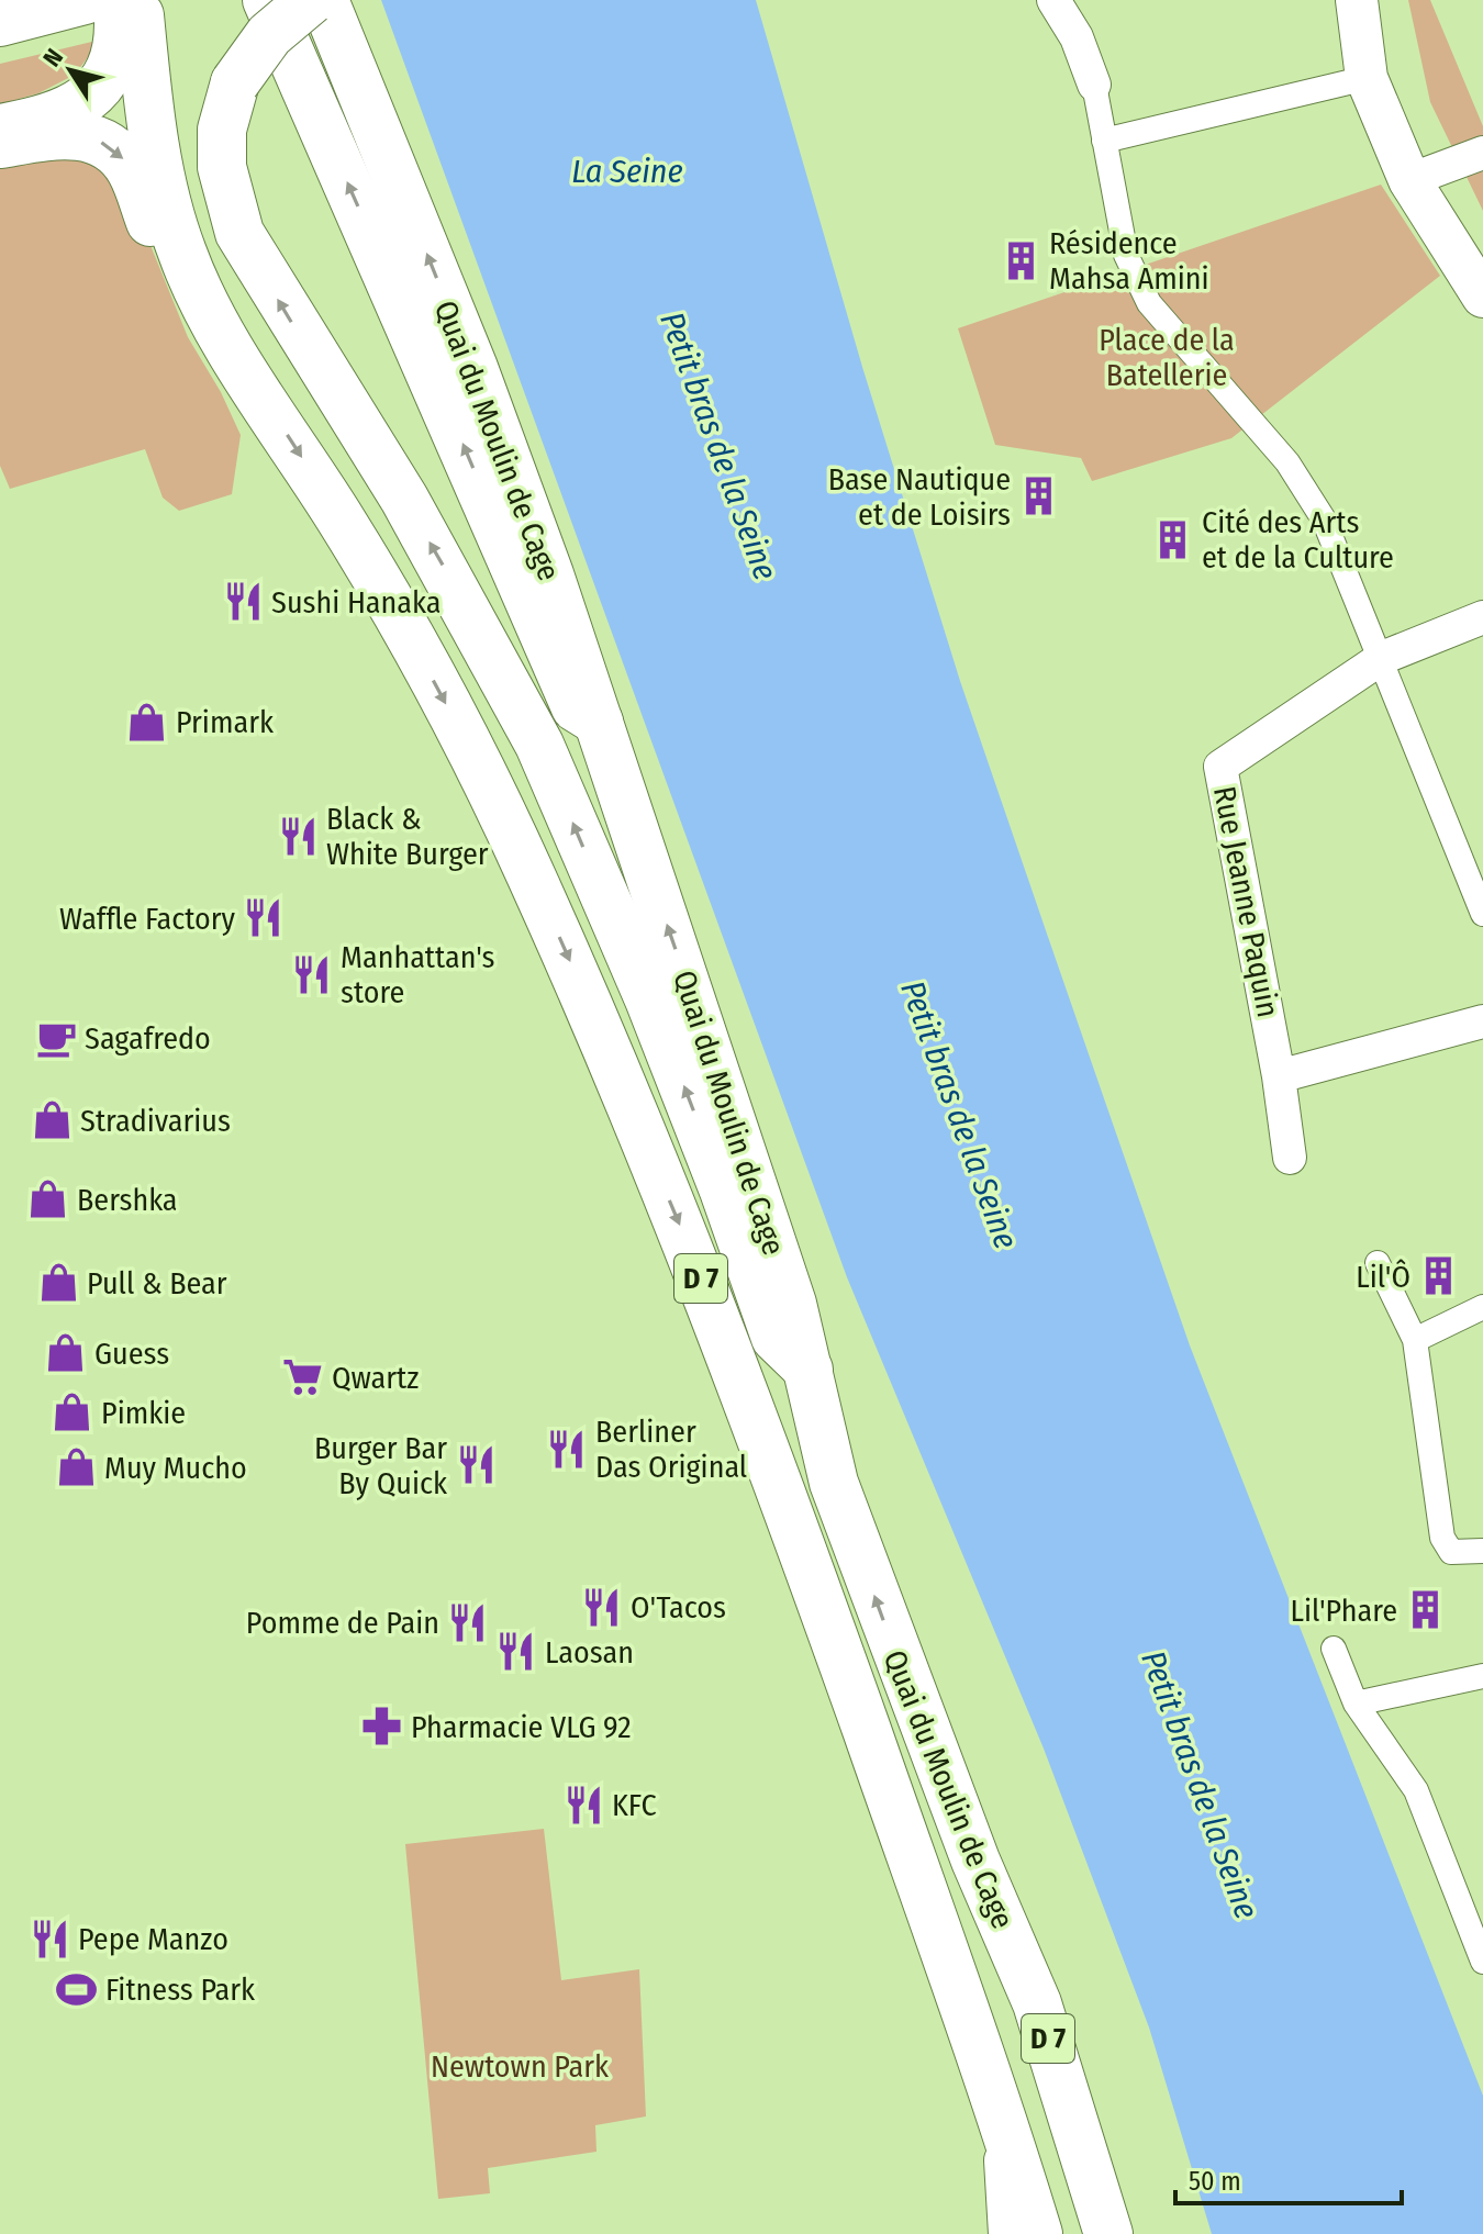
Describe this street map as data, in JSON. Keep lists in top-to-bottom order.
{
  "streets": {
    "main road": ["Quai du Moulin de Cage", "D 7"],
    "street": ["Rue Jeanne Paquin"]
  },
  "water": ["La Seine", "Petit bras de la Seine"],
  "parks": ["Place de la Batellerie", "Newtown Park"],
  "places": {
    "building": [
      "Résidence Mahsa Amini",
      "Base Nautique et de Loisirs",
      "Cité des Arts et de la Culture",
      "Lil'Ô",
      "Lil'Phare"
    ],
    "restaurant": [
      "Sushi Hanaka",
      "Black & White Burger",
      "Waffle Factory",
      "Manhattan's store",
      "Berliner Das Original",
      "Burger Bar By Quick",
      "O'Tacos",
      "Pomme de Pain",
      "Laosan",
      "KFC",
      "Pepe Manzo"
    ],
    "shop": [
      "Primark",
      "Stradivarius",
      "Bershka",
      "Pull & Bear",
      "Guess",
      "Pimkie",
      "Muy Mucho"
    ],
    "cafe": ["Sagafredo"],
    "supermarket": ["Qwartz"],
    "pharmacy": ["Pharmacie VLG 92"],
    "sports": ["Fitness Park"]
  },
  "scale_bar": "50 m",
  "north": "top left"
}
